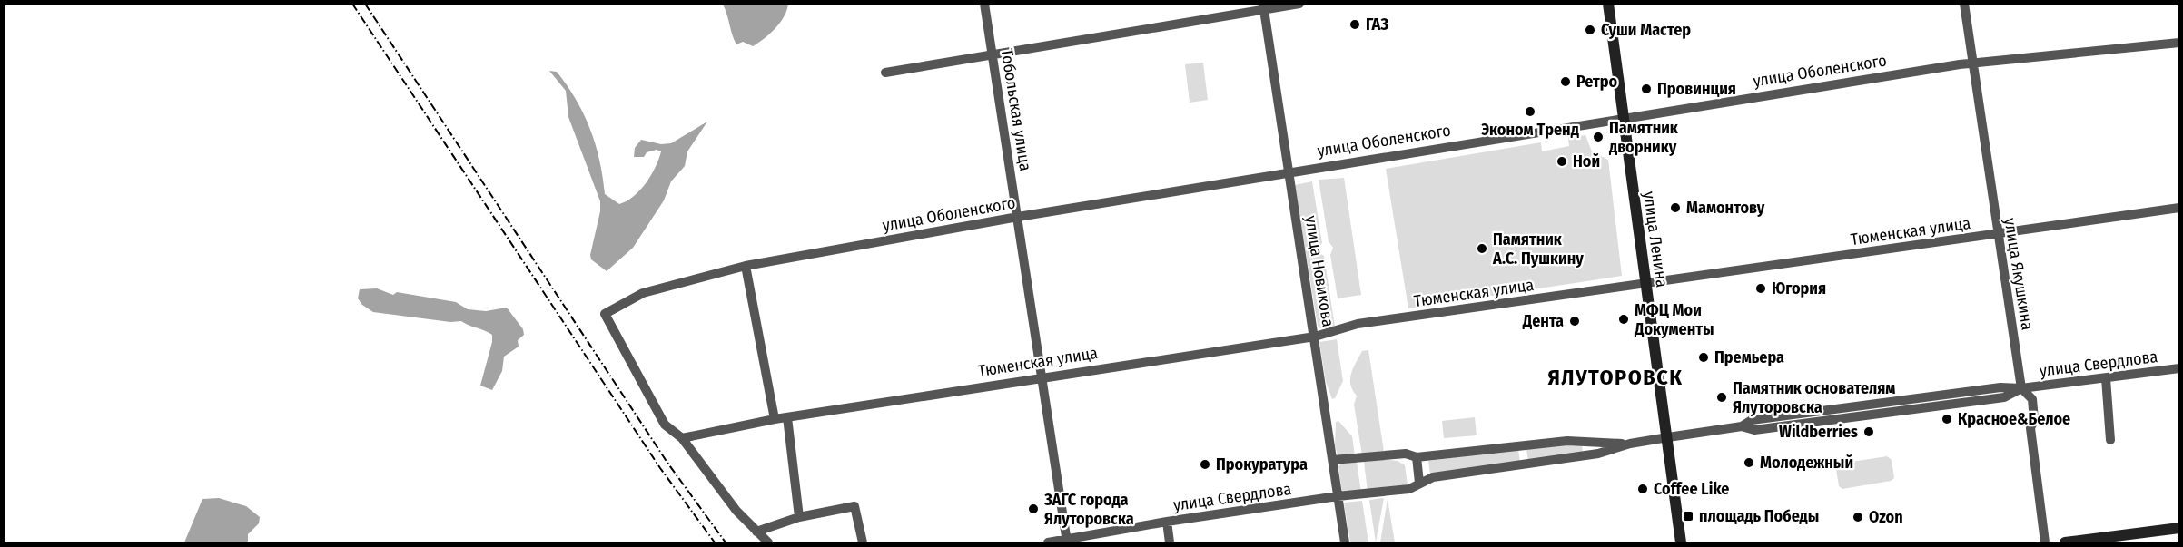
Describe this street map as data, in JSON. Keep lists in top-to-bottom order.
{
  "streets": {
    "main road": ["улица Ленина"],
    "street": [
      "улица Оболенского",
      "Тобольская улица",
      "Тюменская улица",
      "улица Новикова",
      "улица Якушкина",
      "улица Свердлова"
    ]
  },
  "crossings": [
    ["улица Оболенского", "Тобольская улица"],
    ["улица Оболенского", "Тюменская улица"],
    ["улица Оболенского", "улица Ленина"],
    ["улица Оболенского", "улица Новикова"],
    ["улица Оболенского", "улица Якушкина"],
    ["Тобольская улица", "Тюменская улица"],
    ["Тобольская улица", "улица Свердлова"],
    ["Тюменская улица", "улица Ленина"],
    ["Тюменская улица", "улица Новикова"],
    ["Тюменская улица", "улица Якушкина"],
    ["улица Ленина", "улица Свердлова"],
    ["улица Новикова", "улица Свердлова"],
    ["улица Якушкина", "улица Свердлова"]
  ],
  "districts": ["ЯЛУТОРОВСК"],
  "places": {
    "other": [
      "ГАЗ",
      "Суши Мастер",
      "Ретро",
      "Провинция",
      "Эконом Тренд",
      "Памятник дворнику",
      "Ной",
      "Мамонтову",
      "Памятник А.С. Пушкину",
      "Югория",
      "МФЦ Мои Документы",
      "Дента",
      "Премьера",
      "Памятник основателям Ялуторовска",
      "Красное&Белое",
      "Wildberries",
      "Молодежный",
      "Прокуратура",
      "Coffee Like",
      "ЗАГС города Ялуторовска",
      "Ozon"
    ],
    "transit": ["площадь Победы"]
  }
}
